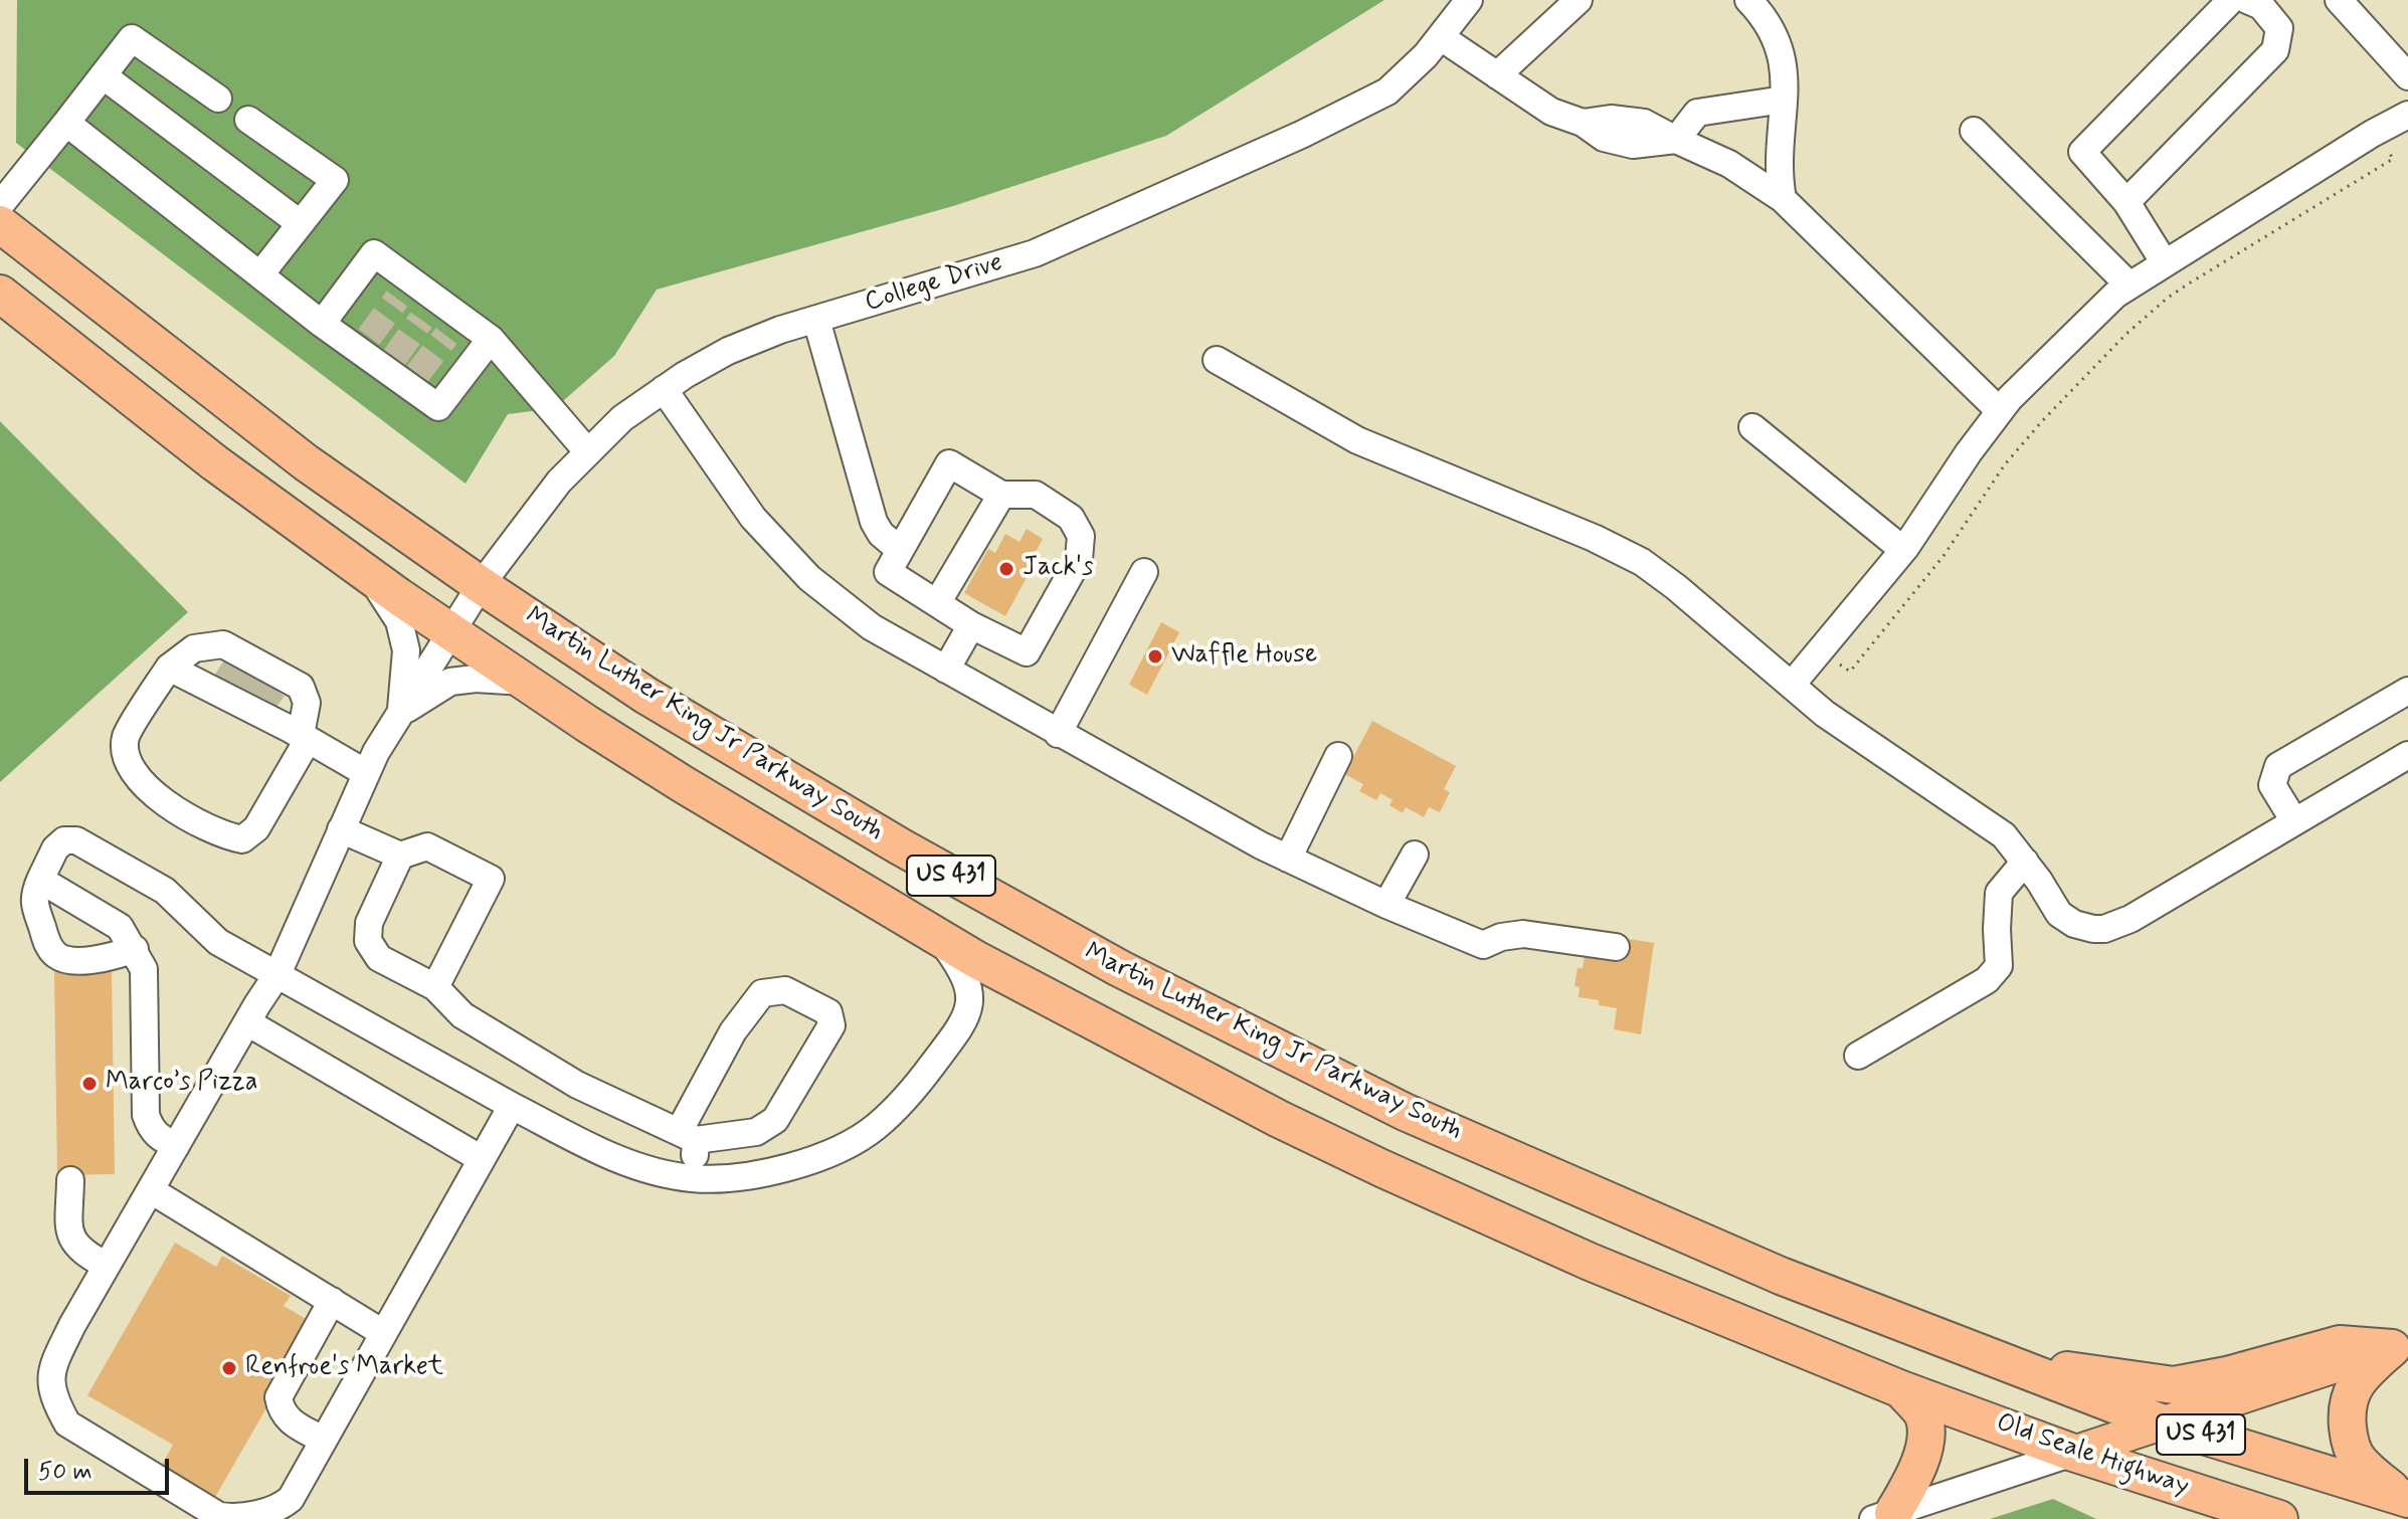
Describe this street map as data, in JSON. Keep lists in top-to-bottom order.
{
  "streets": {
    "highway": ["Martin Luther King Jr Parkway South", "US 431", "Old Seale Highway"],
    "street": ["College Drive"]
  },
  "crossings": [
    ["College Drive", "Martin Luther King Jr Parkway South"],
    ["College Drive", "US 431"],
    ["Martin Luther King Jr Parkway South", "Old Seale Highway"],
    ["US 431", "Old Seale Highway"]
  ],
  "places": [
    "Jack's",
    "Waffle House",
    "Marco’s Pizza",
    "Renfroe's Market"
  ],
  "scale_bar": "50 m"
}
